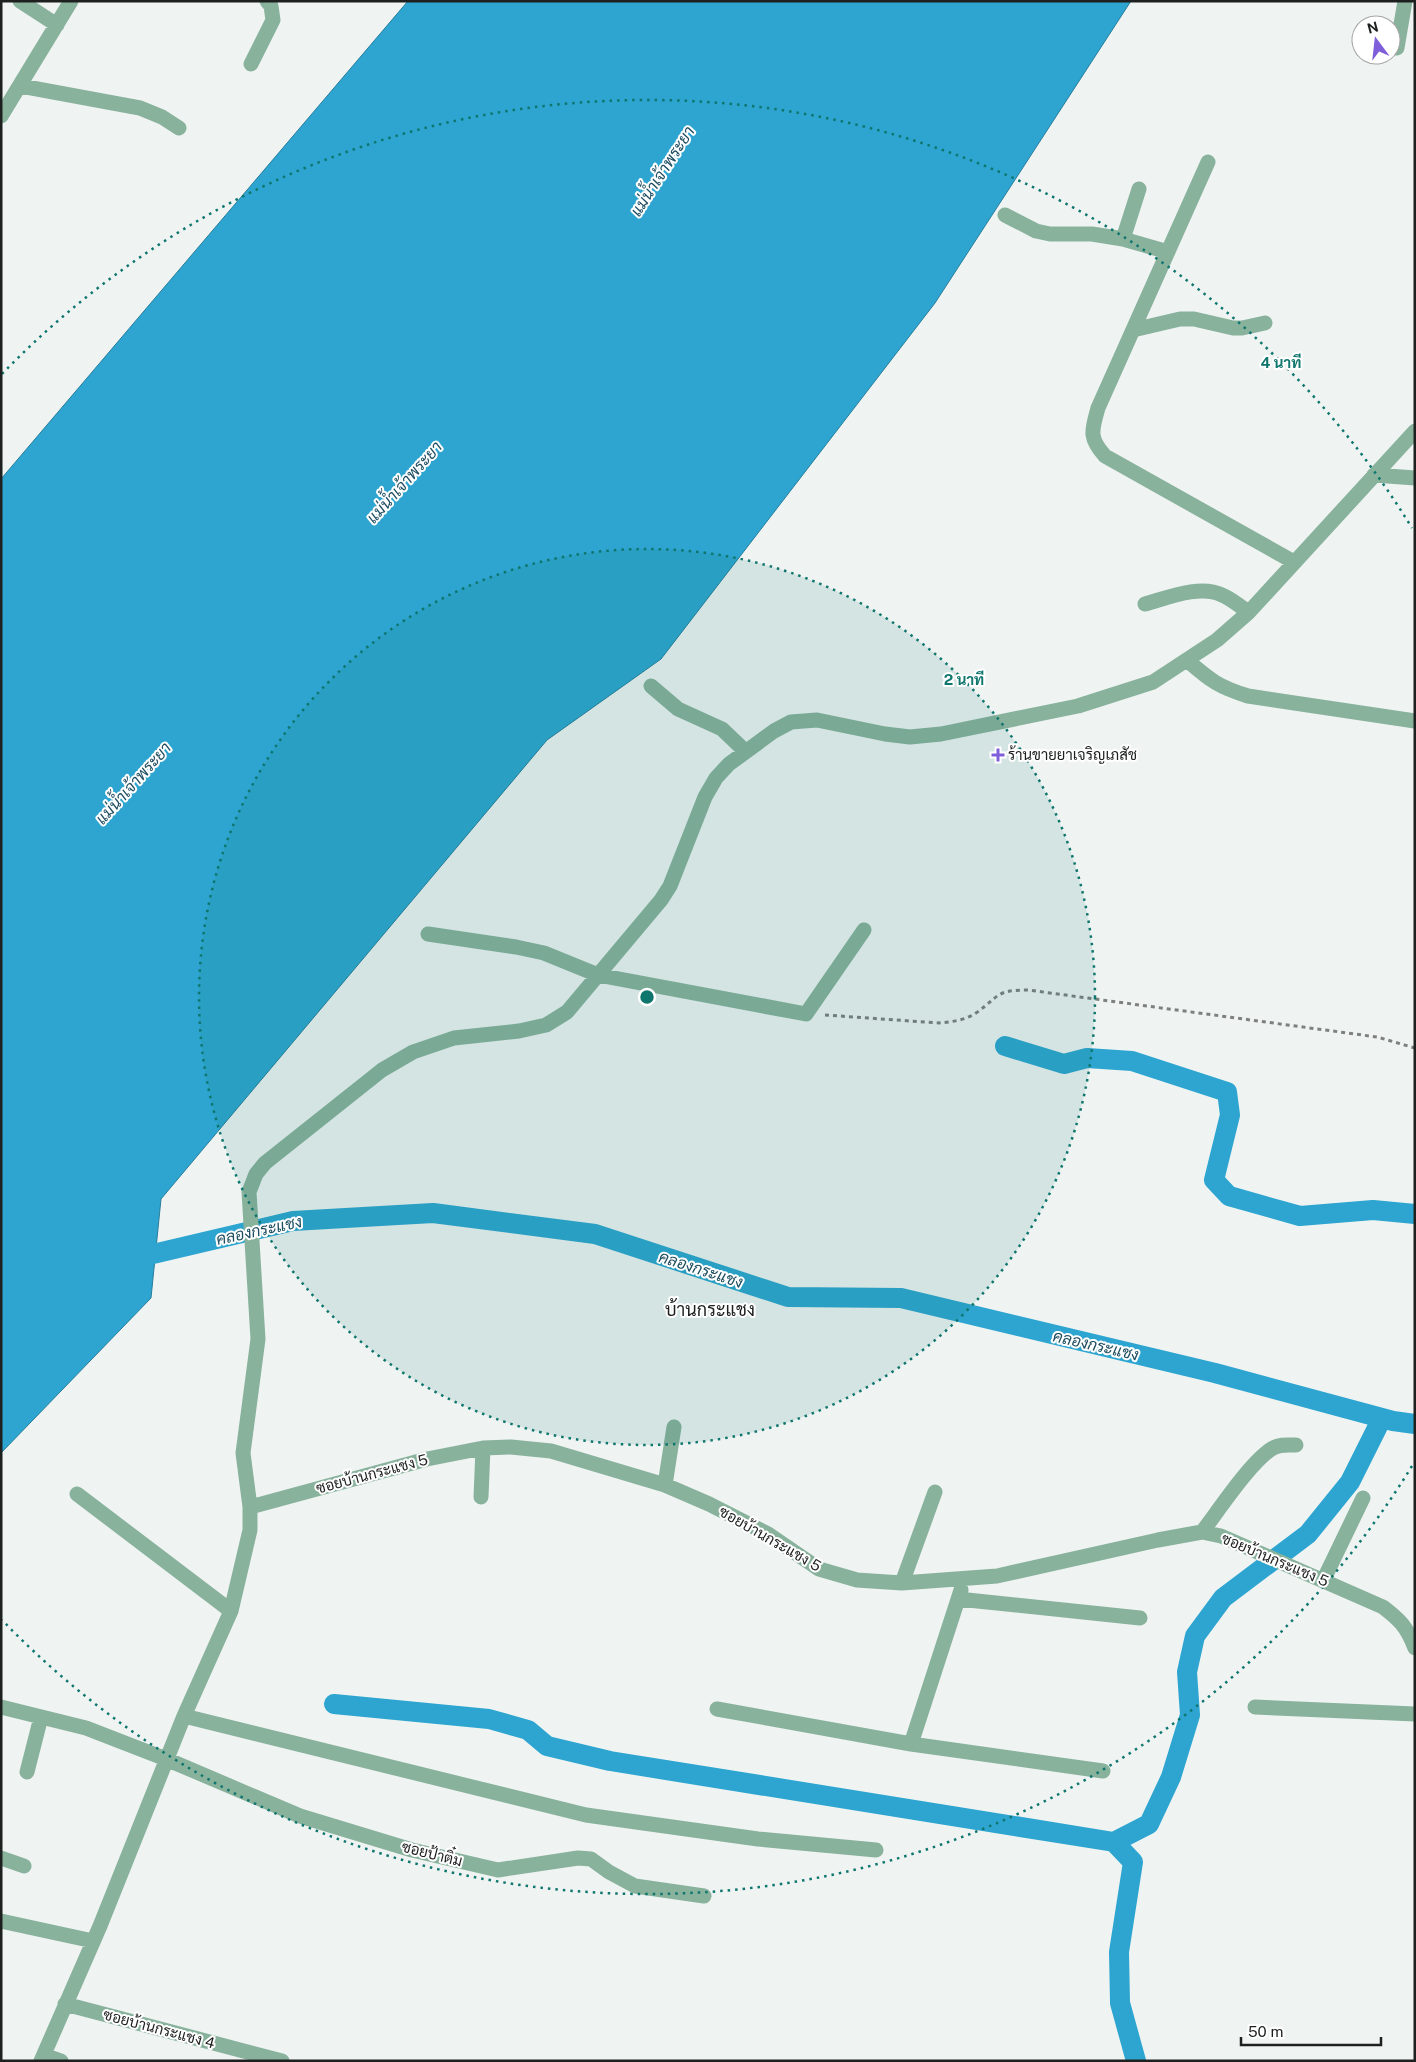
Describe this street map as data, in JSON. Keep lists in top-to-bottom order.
{
  "streets": {
    "street": ["ซอยบ้านกระแชง 5", "ซอยป้าติ๋ม", "ซอยบ้านกระแชง 4"]
  },
  "districts": ["บ้านกระแชง"],
  "water": ["แม่น้ำเจ้าพระยา", "คลองกระแชง"],
  "places": {
    "health": ["ร้านขายยาเจริญเภสัช"]
  },
  "scale_bar": "50 m",
  "north": "top",
  "rings": ["4 นาที", "2 นาที"]
}
